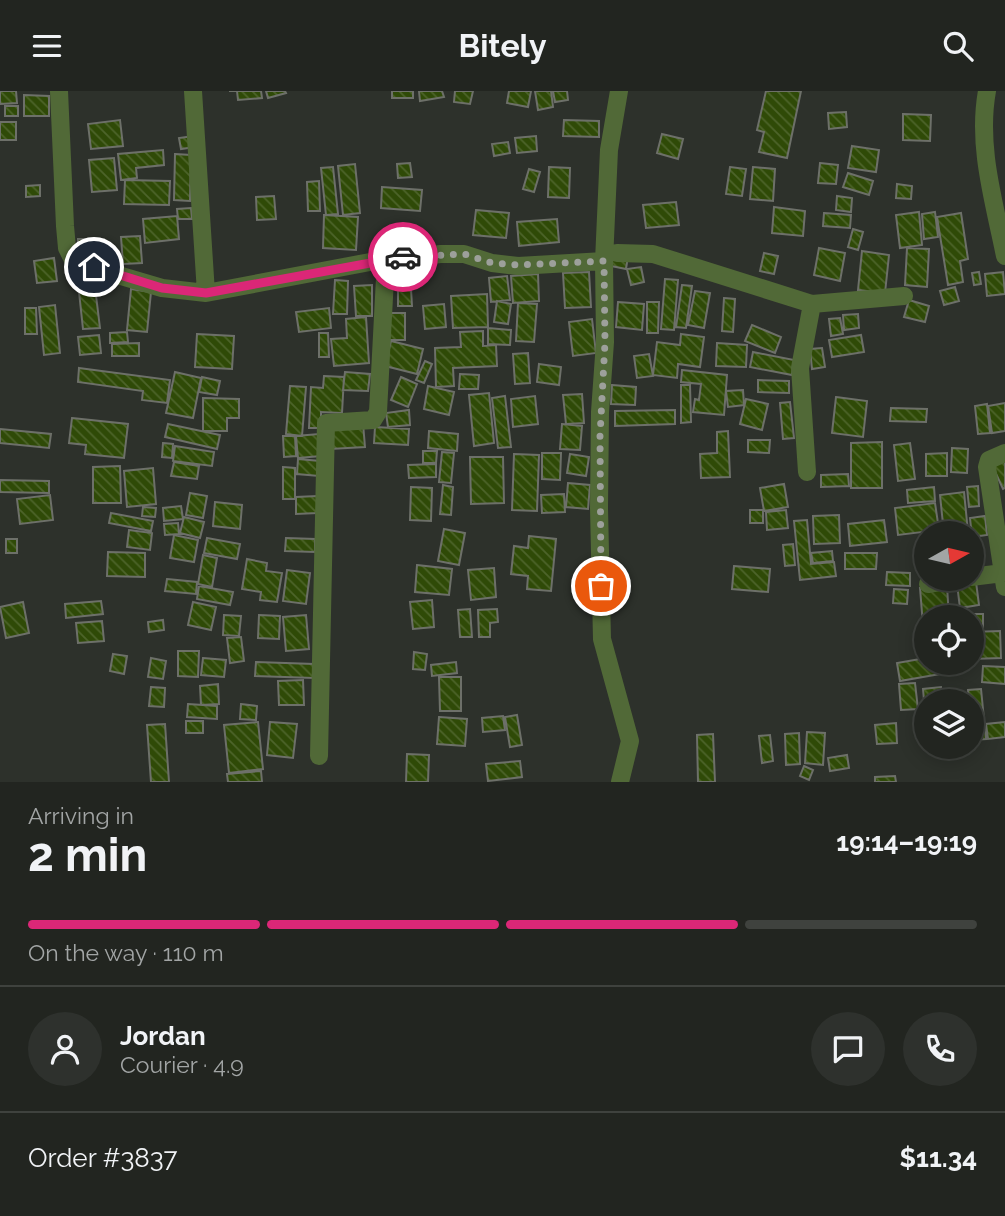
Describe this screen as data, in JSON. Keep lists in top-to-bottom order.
{
  "north": "right",
  "page": {
    "header": "Bitely",
    "heading": ["2 min", "Arriving in", "19:14–19:19"],
    "panel": [
      "Jordan",
      "Courier · 4.9",
      "Order #3837",
      "$11.34"
    ],
    "bar": "On the way · 110 m"
  }
}
